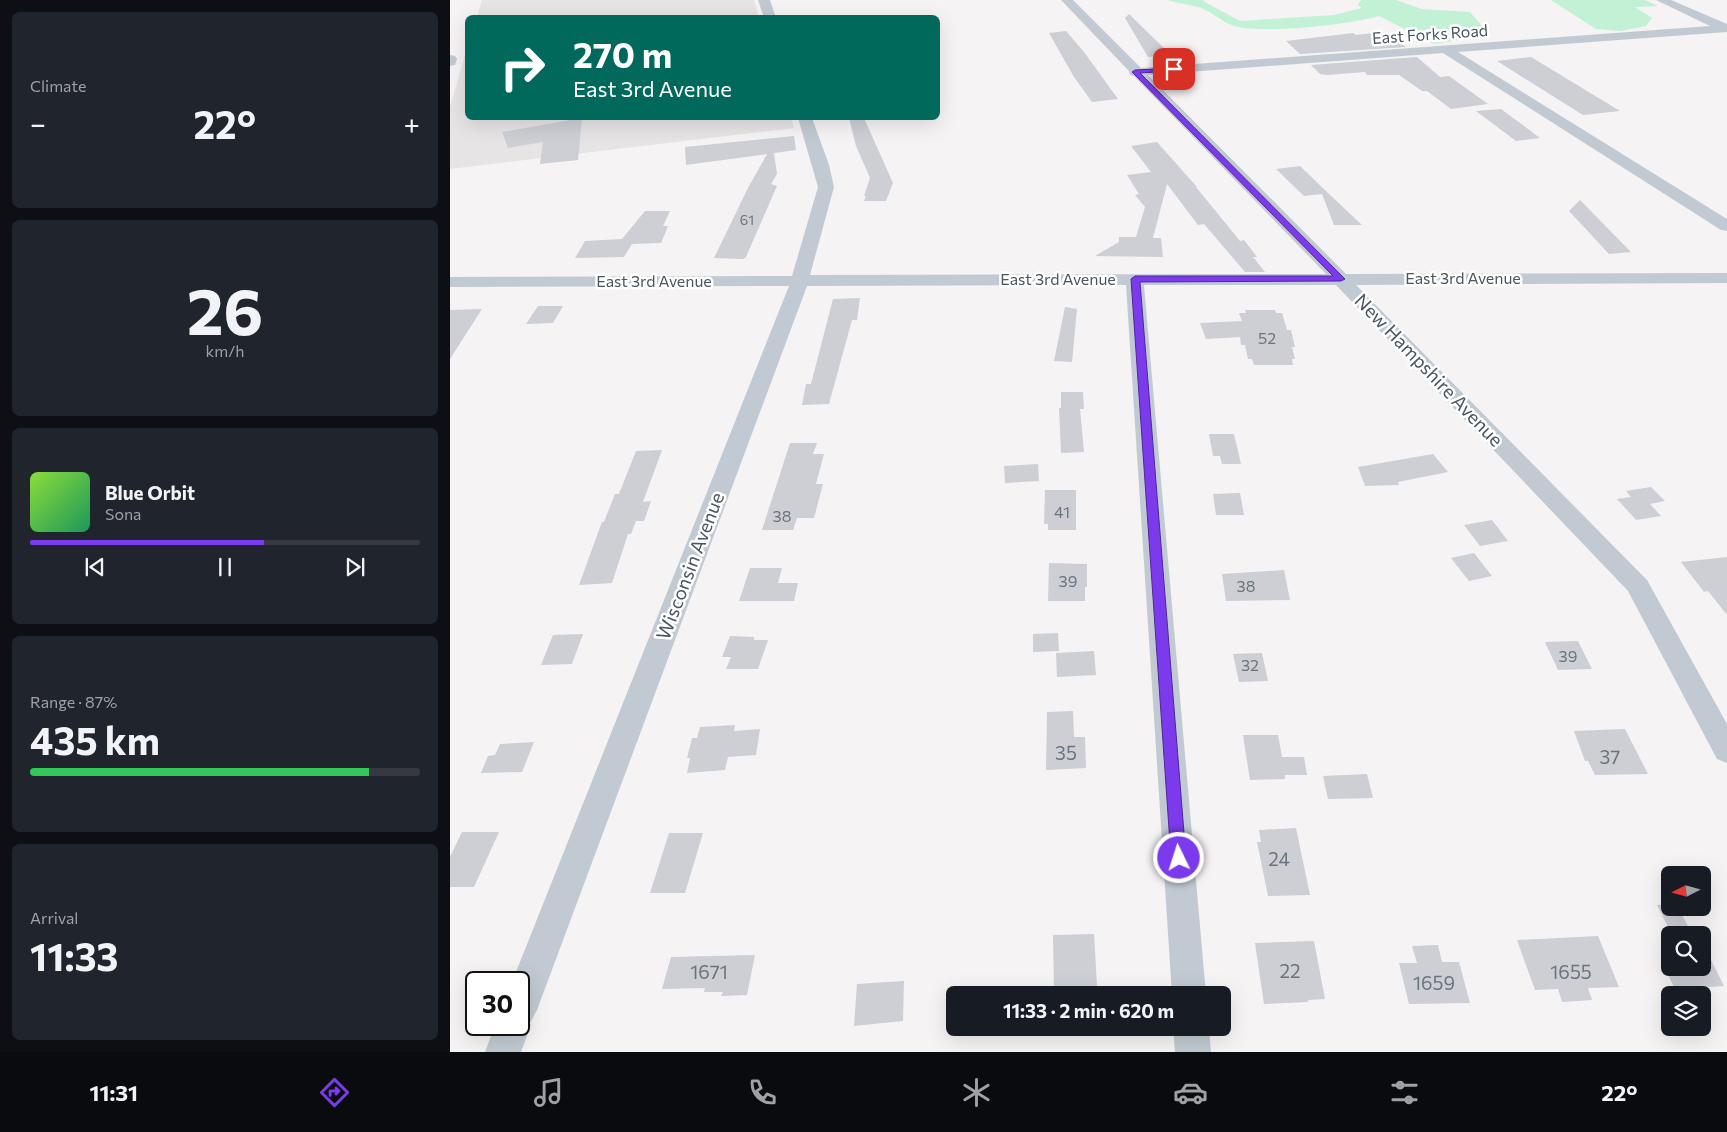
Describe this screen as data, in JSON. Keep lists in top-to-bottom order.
{
  "streets": {
    "street": [
      "East Forks Road",
      "East 3rd Avenue",
      "New Hampshire Avenue",
      "Wisconsin Avenue"
    ]
  },
  "crossings": [
    ["East Forks Road", "New Hampshire Avenue"],
    ["East 3rd Avenue", "New Hampshire Avenue"],
    ["East 3rd Avenue", "Wisconsin Avenue"]
  ],
  "house_numbers": [
    "61",
    "52",
    "41",
    "38",
    "39",
    "38",
    "39",
    "32",
    "35",
    "37",
    "24",
    "22",
    "1671",
    "1655",
    "1659"
  ],
  "north": "left",
  "page": {
    "tile": [
      "Climate",
      ["26", "km/h"],
      ["Range · 87%", "435 km"],
      ["Arrival", "11:33"]
    ],
    "turn": ["270 m", "East 3rd Avenue"],
    "heat": ["−", "22°", "+"],
    "song": ["Blue Orbit", "Sona"],
    "limit": "30",
    "trip": "11:33 · 2 min · 620 m",
    "tabs": ["11:31", "22°"]
  }
}
